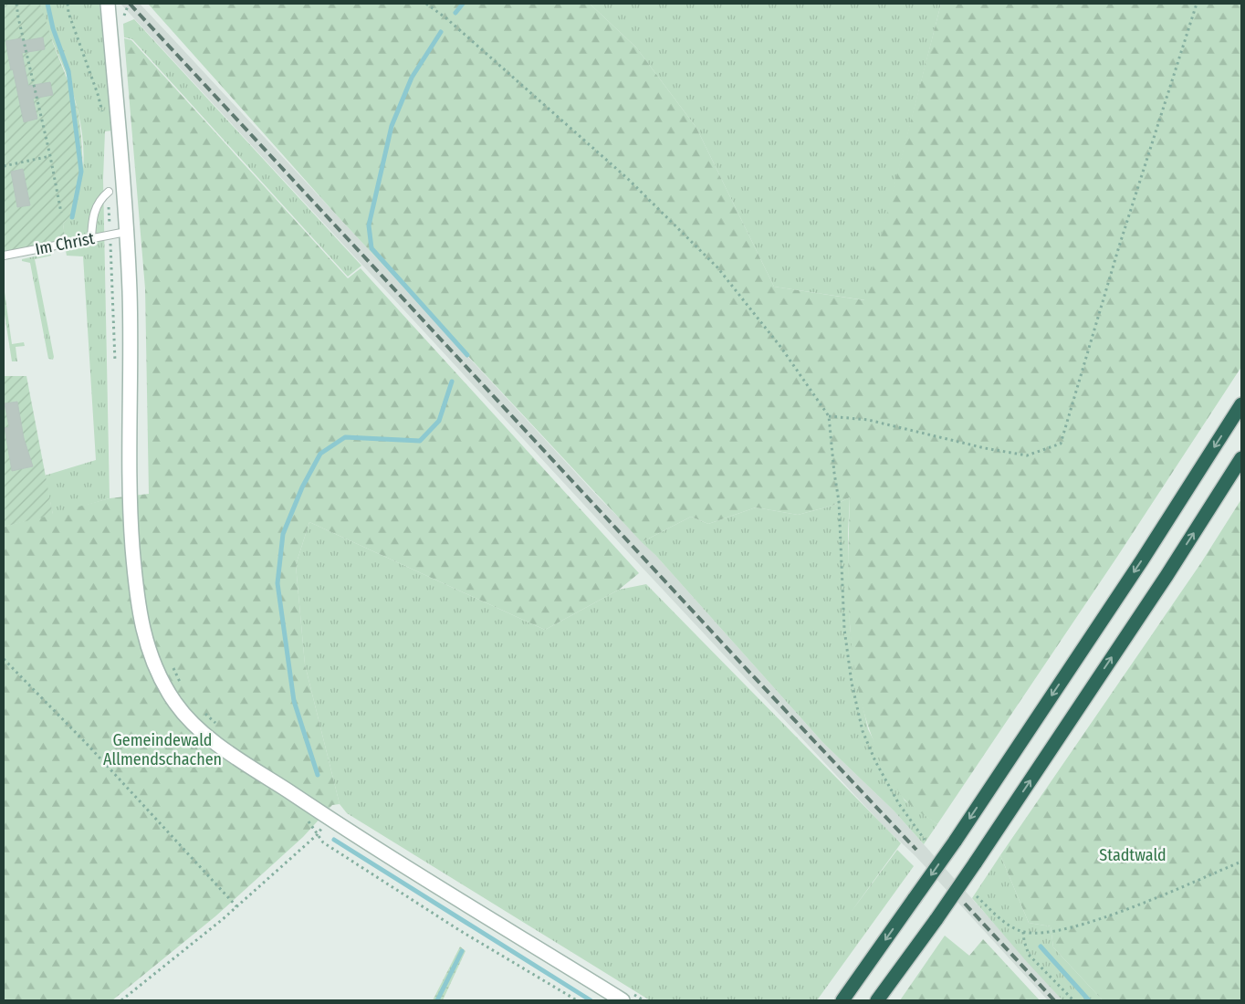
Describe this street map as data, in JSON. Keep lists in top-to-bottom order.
{
  "streets": {
    "lane": ["Im Christ"]
  },
  "parks": ["Gemeindewald Allmendschachen", "Stadtwald"]
}
